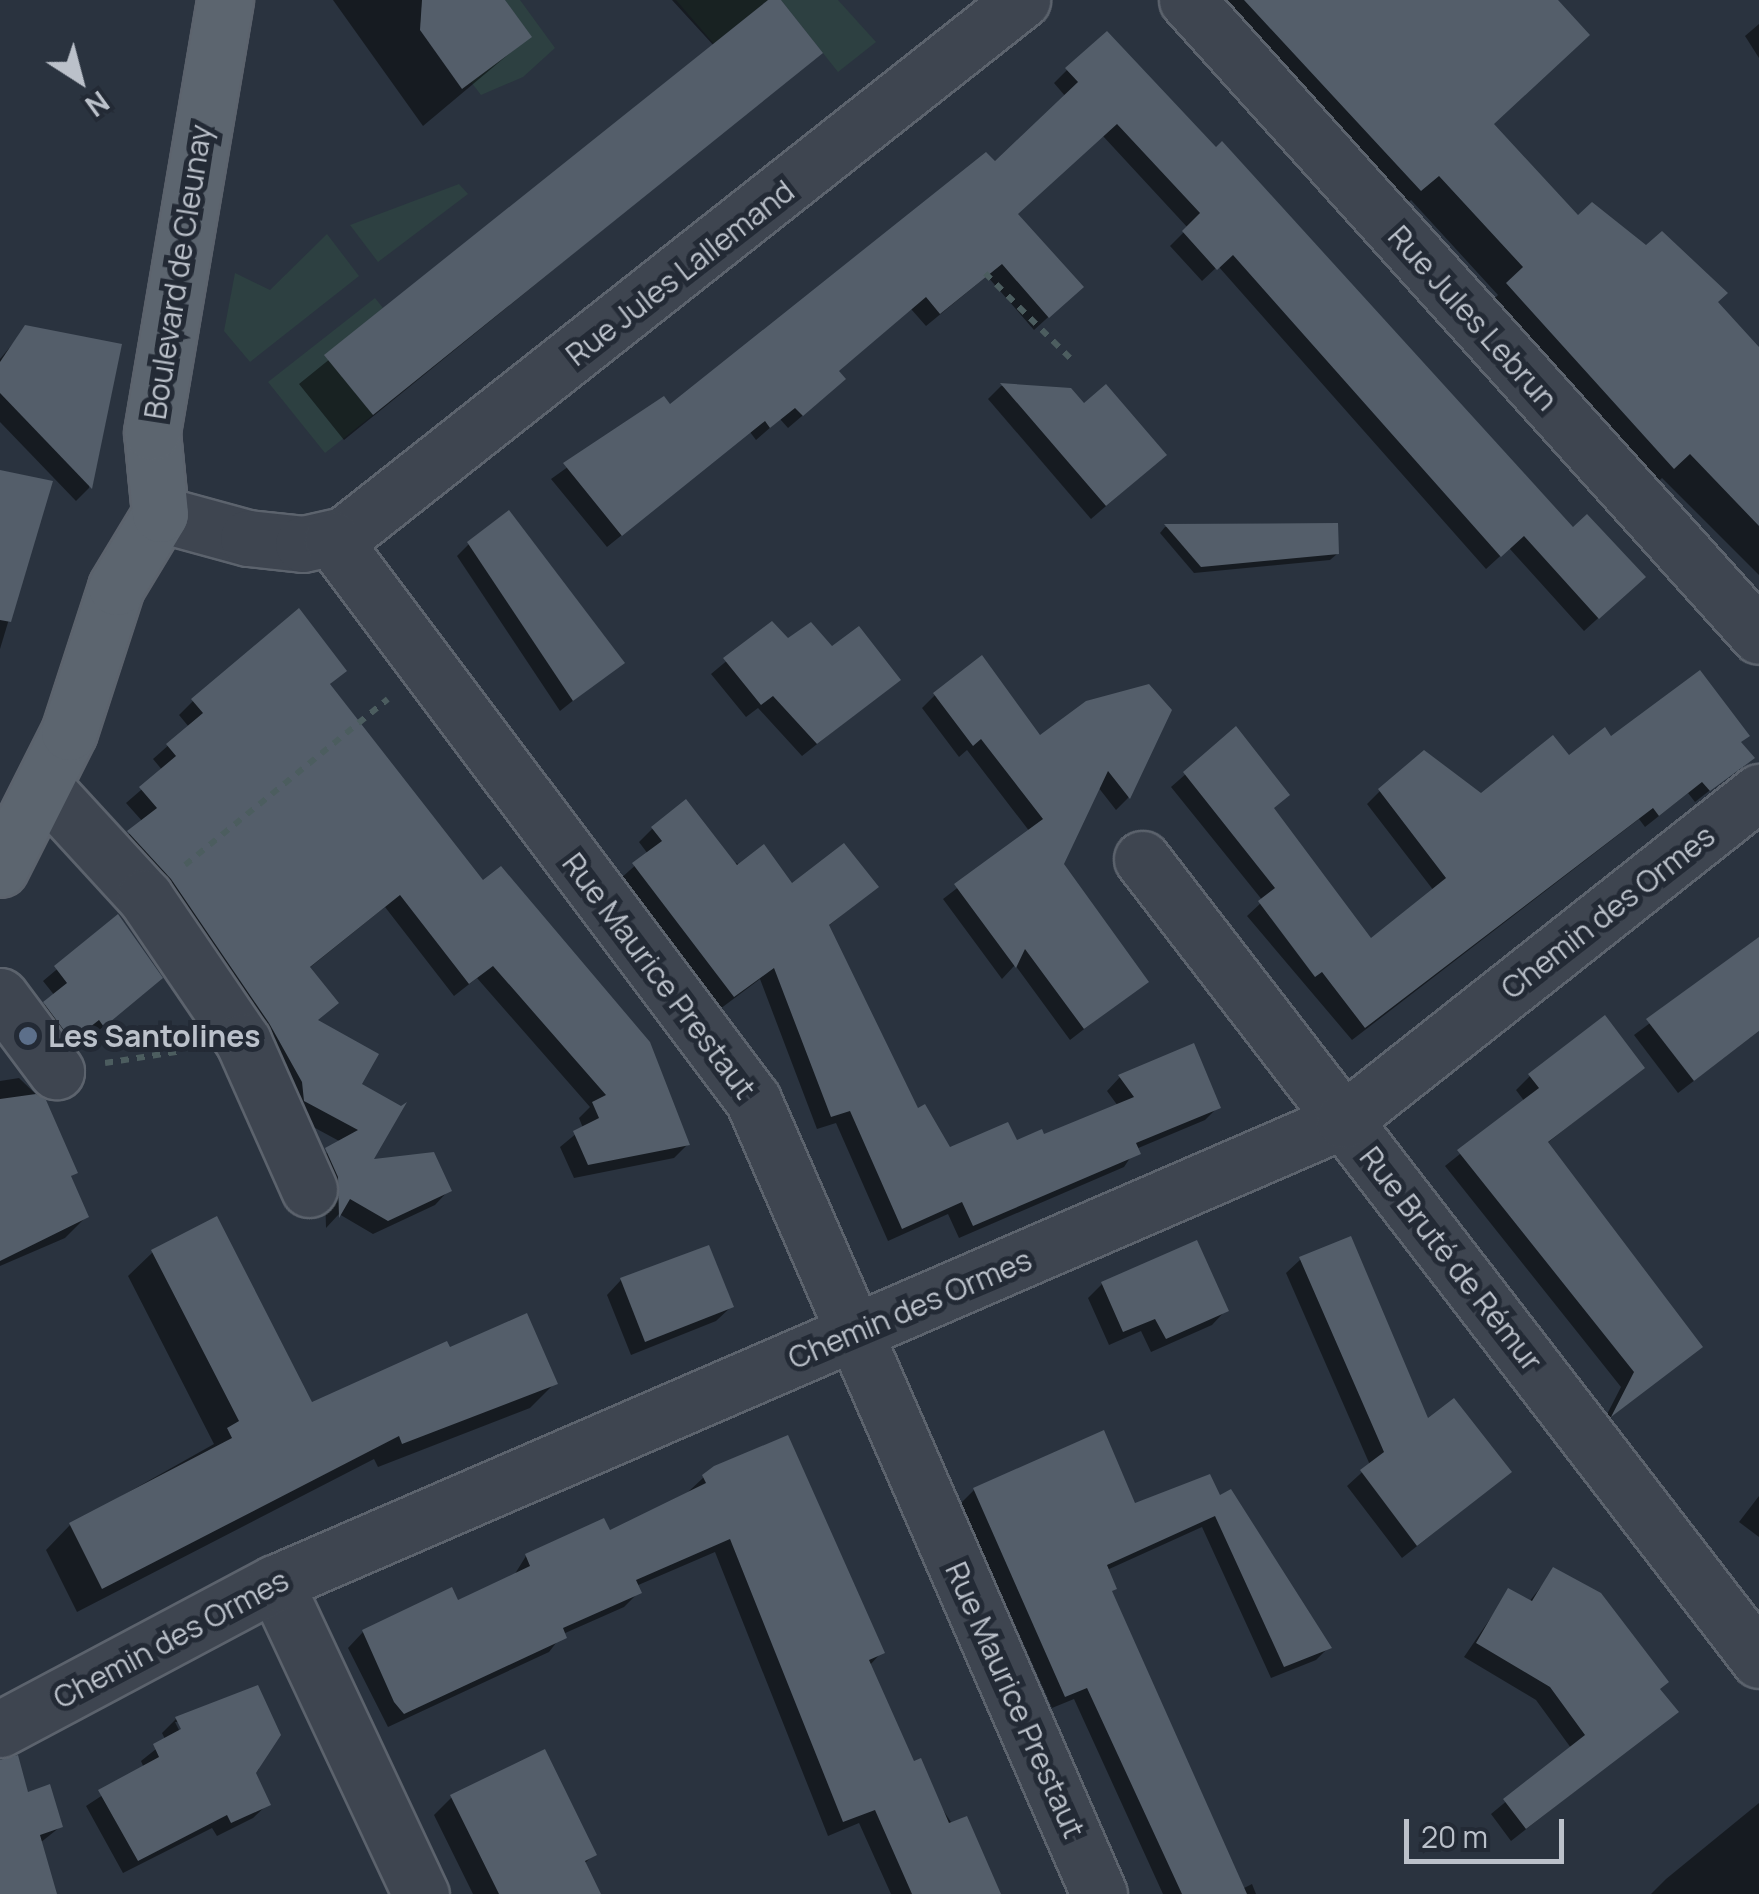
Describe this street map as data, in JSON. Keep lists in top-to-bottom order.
{
  "streets": {
    "main road": ["Boulevard de Cleunay"],
    "street": [
      "Rue Jules Lallemand",
      "Rue Jules Lebrun",
      "Chemin des Ormes",
      "Rue Maurice Prestaut",
      "Rue Bruté de Rémur"
    ]
  },
  "crossings": [
    ["Rue Jules Lallemand", "Rue Maurice Prestaut"],
    ["Chemin des Ormes", "Rue Maurice Prestaut"],
    ["Chemin des Ormes", "Rue Bruté de Rémur"]
  ],
  "places": ["Les Santolines"],
  "scale_bar": "20 m",
  "north": "bottom right"
}
